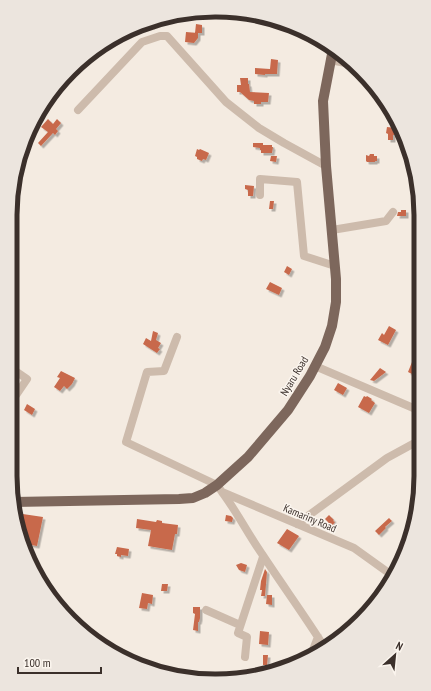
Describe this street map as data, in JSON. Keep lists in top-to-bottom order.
{
  "streets": {
    "main road": ["Nyaru Road"],
    "street": ["Kamariny Road"]
  },
  "crossings": [
    ["Nyaru Road", "Kamariny Road"]
  ],
  "scale_bar": "100 m",
  "north": "top right"
}
